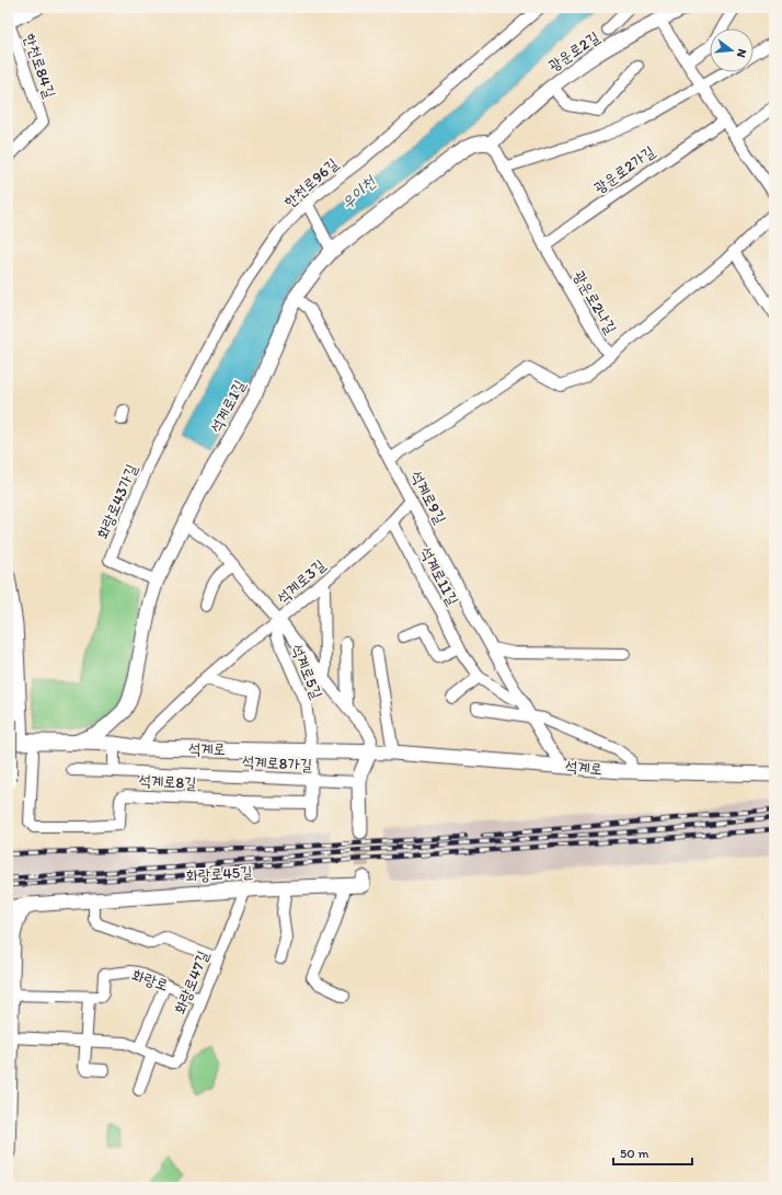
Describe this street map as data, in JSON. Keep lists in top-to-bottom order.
{
  "streets": {
    "main road": ["석계로"],
    "street": [
      "광운로2길",
      "한천로84길",
      "광운로2가길",
      "한천로96길",
      "광운로2나길",
      "석계로1길",
      "석계로9길",
      "화랑로43가길",
      "석계로11길",
      "석계로3길",
      "석계로5길",
      "석계로8가길",
      "석계로8길",
      "화랑로45길",
      "화랑로",
      "화랑로47길"
    ]
  },
  "crossings": [
    ["광운로2길", "광운로2나길"],
    ["광운로2길", "석계로1길"],
    ["광운로2가길", "광운로2나길"],
    ["한천로96길", "화랑로43가길"],
    ["광운로2나길", "석계로1길"],
    ["석계로1길", "석계로9길"],
    ["석계로1길", "화랑로43가길"],
    ["석계로1길", "석계로"],
    ["석계로9길", "석계로11길"],
    ["석계로9길", "석계로3길"],
    ["석계로9길", "석계로"],
    ["석계로11길", "석계로3길"],
    ["석계로3길", "석계로5길"],
    ["석계로3길", "석계로"],
    ["석계로5길", "석계로"],
    ["석계로5길", "석계로8가길"],
    ["석계로5길", "석계로8길"],
    ["화랑로45길", "화랑로47길"],
    ["화랑로", "화랑로47길"]
  ],
  "water": ["우이천"],
  "scale_bar": "50 m",
  "north": "right"
}
